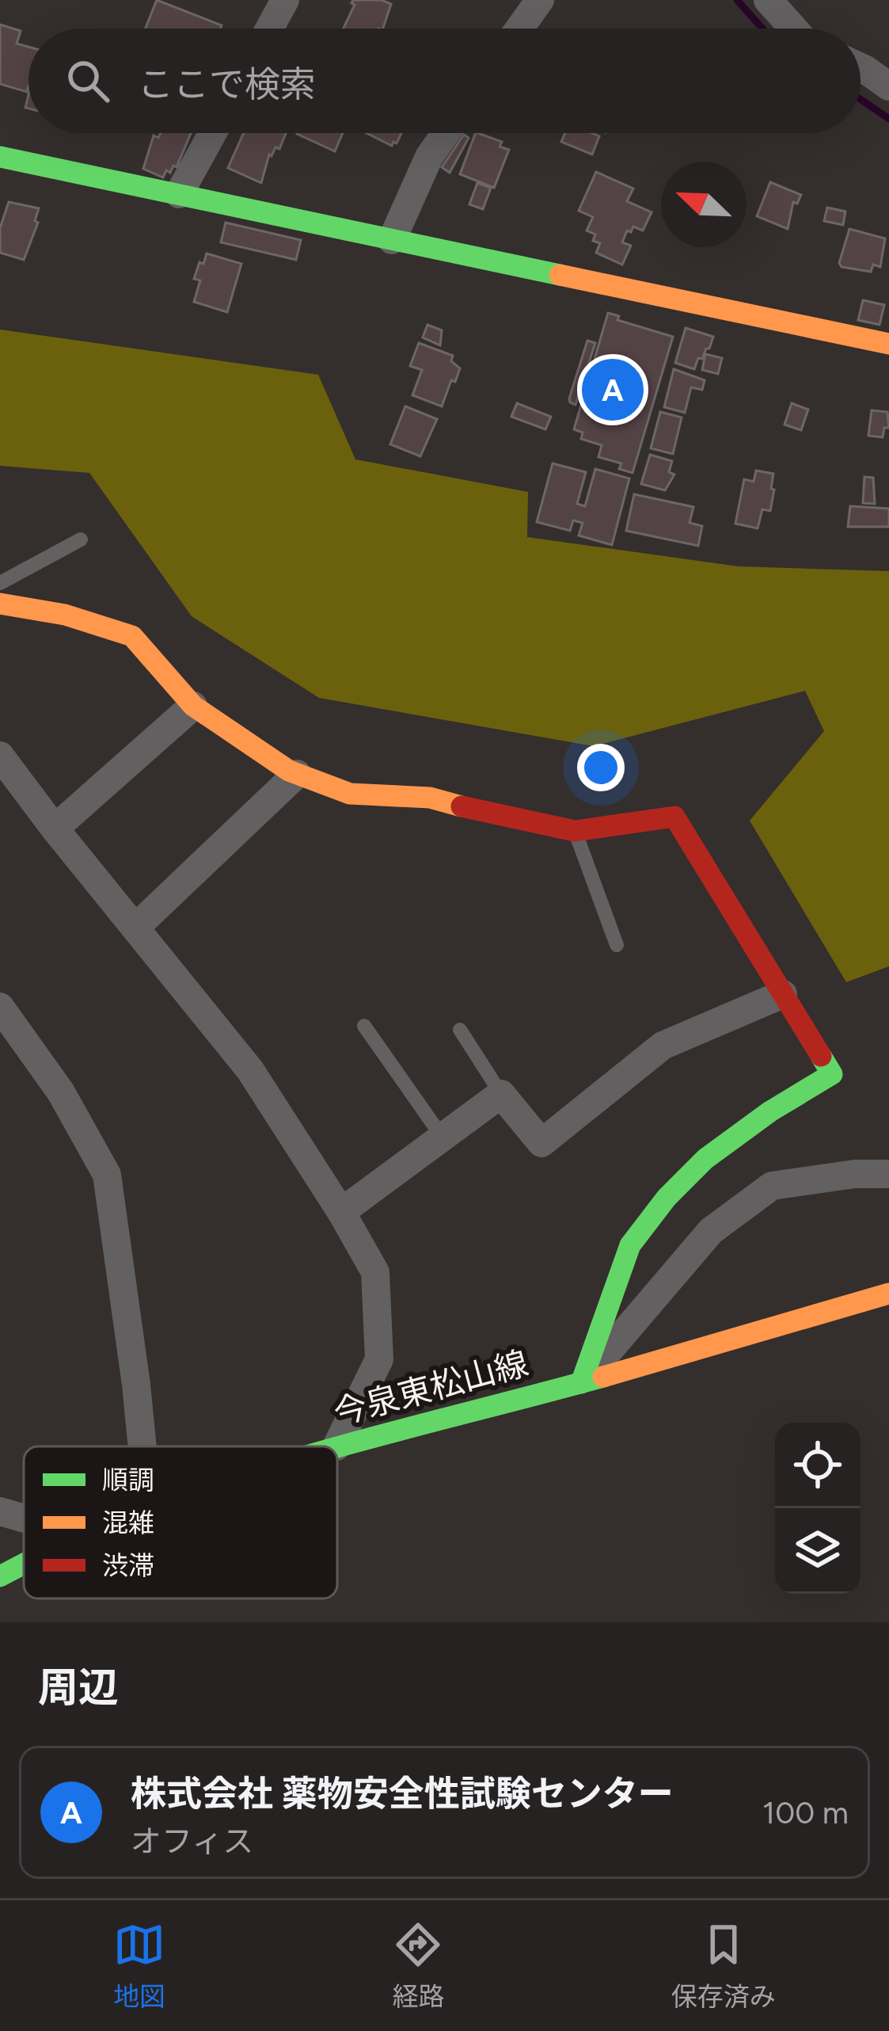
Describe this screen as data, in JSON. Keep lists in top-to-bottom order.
{
  "streets": {
    "street": ["今泉東松山線"]
  },
  "legend": ["順調", "混雑", "渋滞"],
  "north": "top left",
  "page": {
    "search": "ここで検索",
    "pins": "A",
    "heading": "周辺",
    "list": [
      {
        "mark": "A",
        "name": "株式会社 薬物安全性試験センター",
        "note": "オフィス",
        "value": "100 m"
      }
    ],
    "nav": ["地図", "経路", "保存済み"]
  }
}
